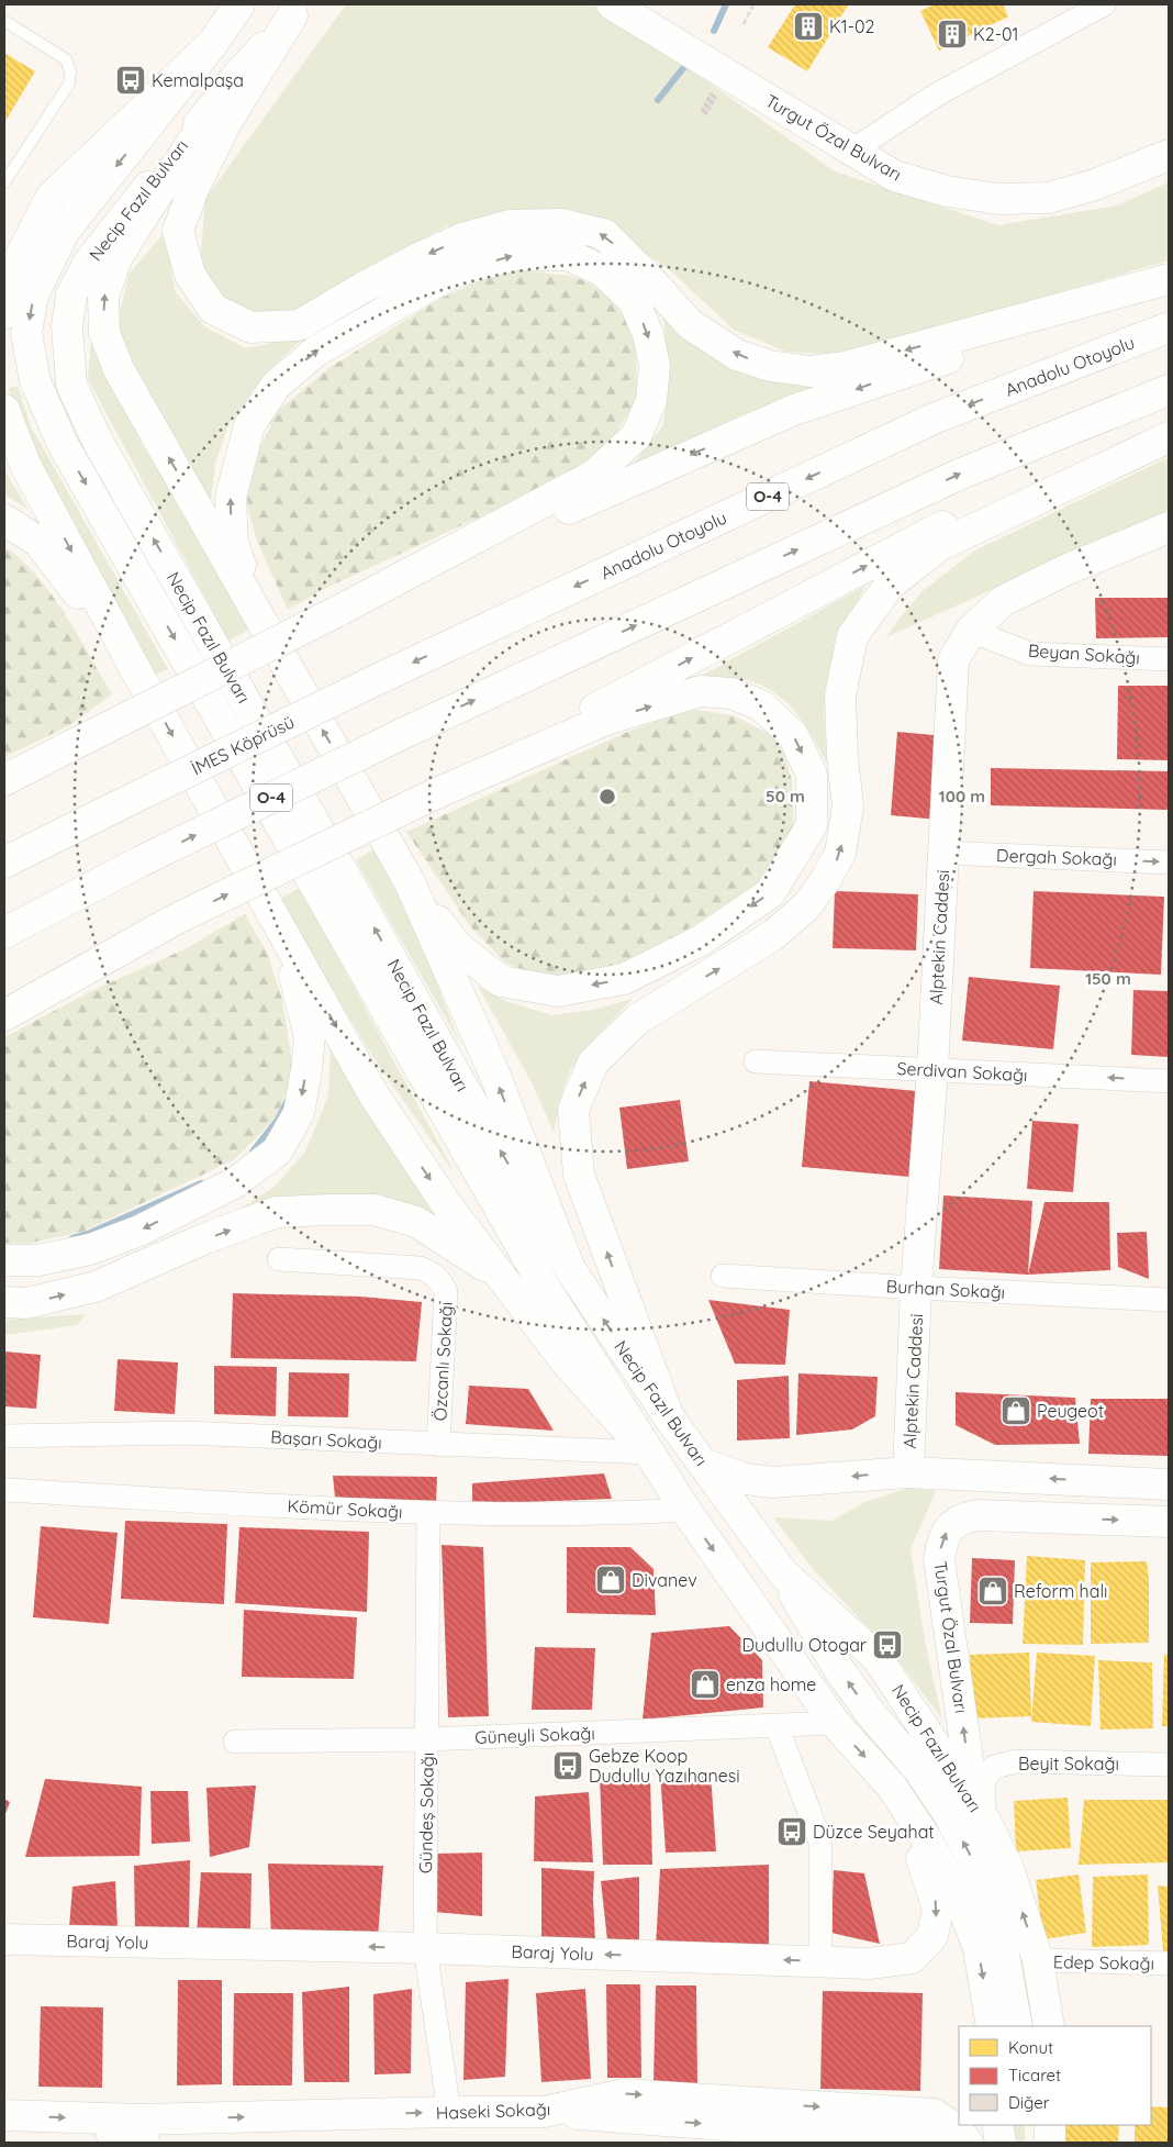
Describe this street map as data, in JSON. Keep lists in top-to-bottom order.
{
  "streets": {
    "main road": [
      "Turgut Özal Bulvarı",
      "Necip Fazıl Bulvarı",
      "Anadolu Otoyolu",
      "O-4",
      "İMES Köprüsü",
      "Alptekin Caddesi",
      "Baraj Yolu",
      "Haseki Sokağı"
    ],
    "street": [
      "Beyan Sokağı",
      "Dergah Sokağı",
      "Serdivan Sokağı",
      "Burhan Sokağı",
      "Özcanlı Sokağı",
      "Başarı Sokağı",
      "Kömür Sokağı",
      "Güneyli Sokağı",
      "Beyit Sokağı",
      "Gündeş Sokağı",
      "Edep Sokağı"
    ]
  },
  "crossings": [
    ["Turgut Özal Bulvarı", "Necip Fazıl Bulvarı"],
    ["Turgut Özal Bulvarı", "Beyit Sokağı"],
    ["Necip Fazıl Bulvarı", "Başarı Sokağı"],
    ["Necip Fazıl Bulvarı", "Kömür Sokağı"],
    ["Necip Fazıl Bulvarı", "Güneyli Sokağı"],
    ["Necip Fazıl Bulvarı", "Beyit Sokağı"],
    ["Necip Fazıl Bulvarı", "Baraj Yolu"],
    ["Necip Fazıl Bulvarı", "Edep Sokağı"],
    ["Anadolu Otoyolu", "İMES Köprüsü"],
    ["Beyan Sokağı", "Alptekin Caddesi"],
    ["Dergah Sokağı", "Alptekin Caddesi"],
    ["Alptekin Caddesi", "Serdivan Sokağı"],
    ["Alptekin Caddesi", "Burhan Sokağı"],
    ["Özcanlı Sokağı", "Başarı Sokağı"],
    ["Kömür Sokağı", "Gündeş Sokağı"],
    ["Güneyli Sokağı", "Gündeş Sokağı"],
    ["Gündeş Sokağı", "Baraj Yolu"],
    ["Gündeş Sokağı", "Haseki Sokağı"]
  ],
  "one_way": [
    "Dergah Sokağı",
    "Serdivan Sokağı",
    "Baraj Yolu",
    "Haseki Sokağı"
  ],
  "places": {
    "building": ["K1-02", "K2-01"],
    "bus stop": [
      "Kemalpaşa",
      "Dudullu Otogar",
      "Gebze Koop Dudullu Yazıhanesi",
      "Düzce Seyahat"
    ],
    "shop": [
      "Peugeot",
      "Divanev",
      "Reform halı",
      "enza home"
    ]
  },
  "legend": ["Konut", "Ticaret", "Diğer"],
  "rings": ["50 m", "100 m", "150 m"]
}
